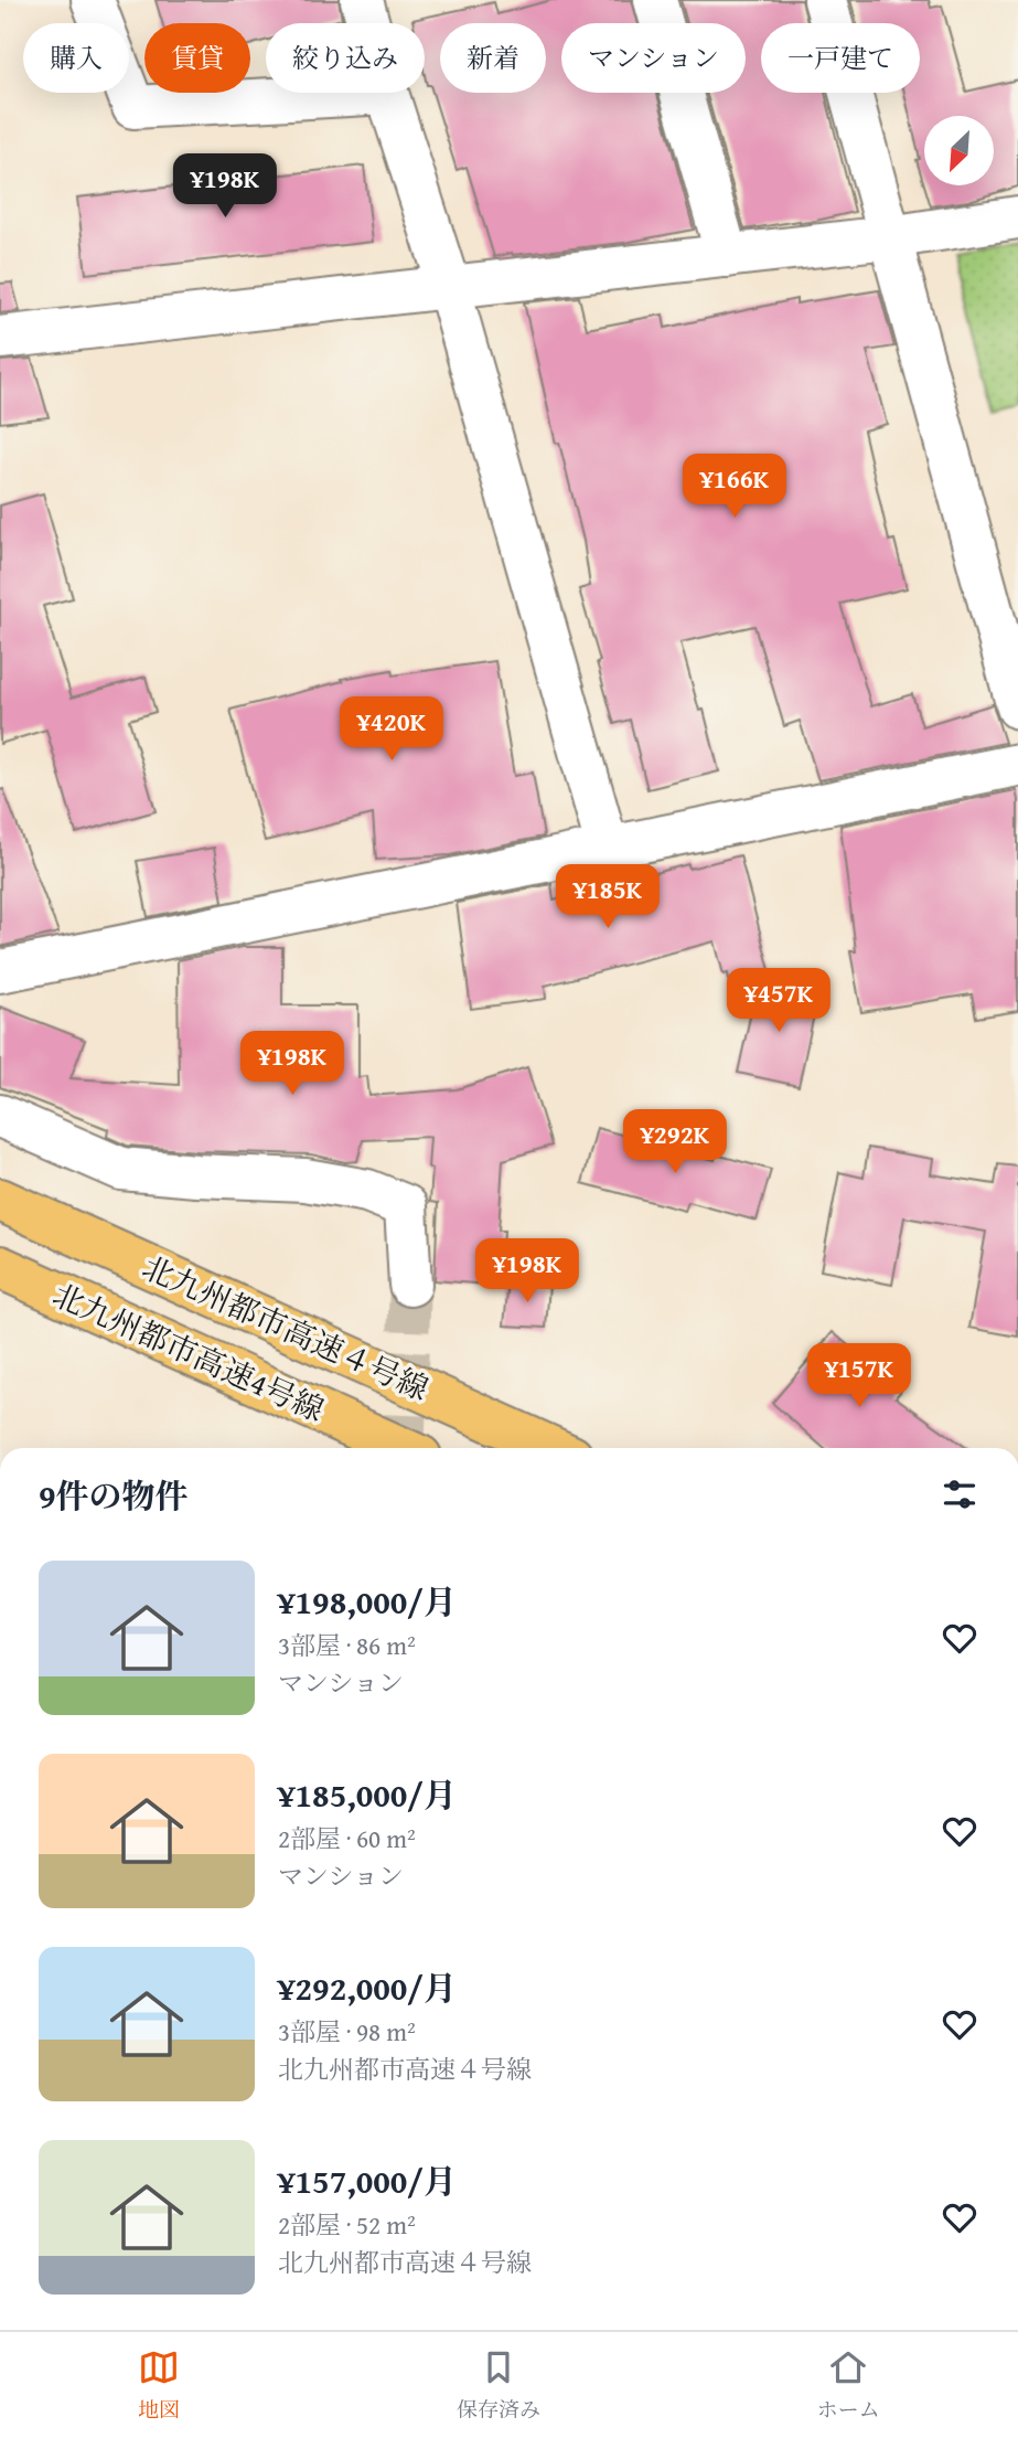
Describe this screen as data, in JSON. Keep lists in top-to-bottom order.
{
  "streets": {
    "highway": ["北九州都市高速４号線", "北九州都市高速4号線"]
  },
  "north": "bottom left",
  "page": {
    "chip": [
      "購入",
      "賃貸",
      "絞り込み",
      "新着",
      "マンション",
      "一戸建て"
    ],
    "price": [
      "¥198K",
      "¥166K",
      "¥420K",
      "¥185K",
      "¥457K",
      "¥198K",
      "¥292K",
      "¥198K",
      "¥157K"
    ],
    "heading": "9件の物件",
    "list": [
      {
        "name": "¥198,000/月",
        "note": "3部屋 · 86 m² · マンション"
      },
      {
        "name": "¥185,000/月",
        "note": "2部屋 · 60 m² · マンション"
      },
      {
        "name": "¥292,000/月",
        "note": "3部屋 · 98 m² · 北九州都市高速４号線"
      },
      {
        "name": "¥157,000/月",
        "note": "2部屋 · 52 m² · 北九州都市高速４号線"
      }
    ],
    "tabs": ["地図", "保存済み", "ホーム"]
  }
}
